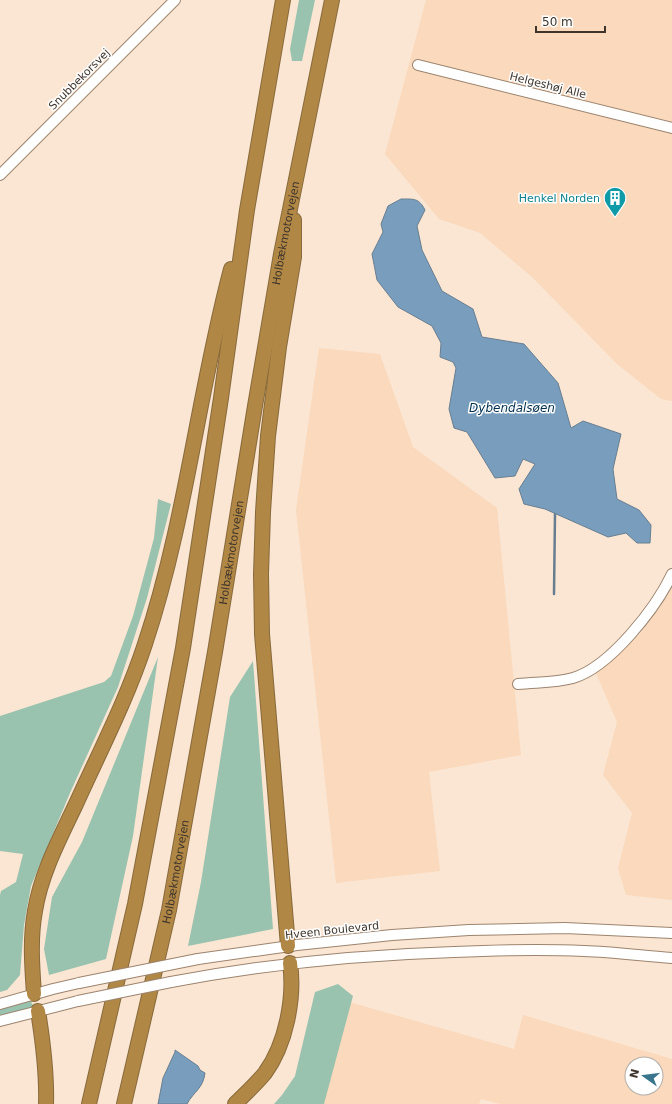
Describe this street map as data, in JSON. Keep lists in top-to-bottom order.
{
  "streets": {
    "highway": ["Holbækmotorvejen"],
    "street": ["Snubbekorsvej", "Helgeshøj Alle", "Hveen Boulevard"]
  },
  "water": ["Dybendalsøen"],
  "places": {
    "building": ["Henkel Norden"]
  },
  "scale_bar": "50 m",
  "north": "left"
}
